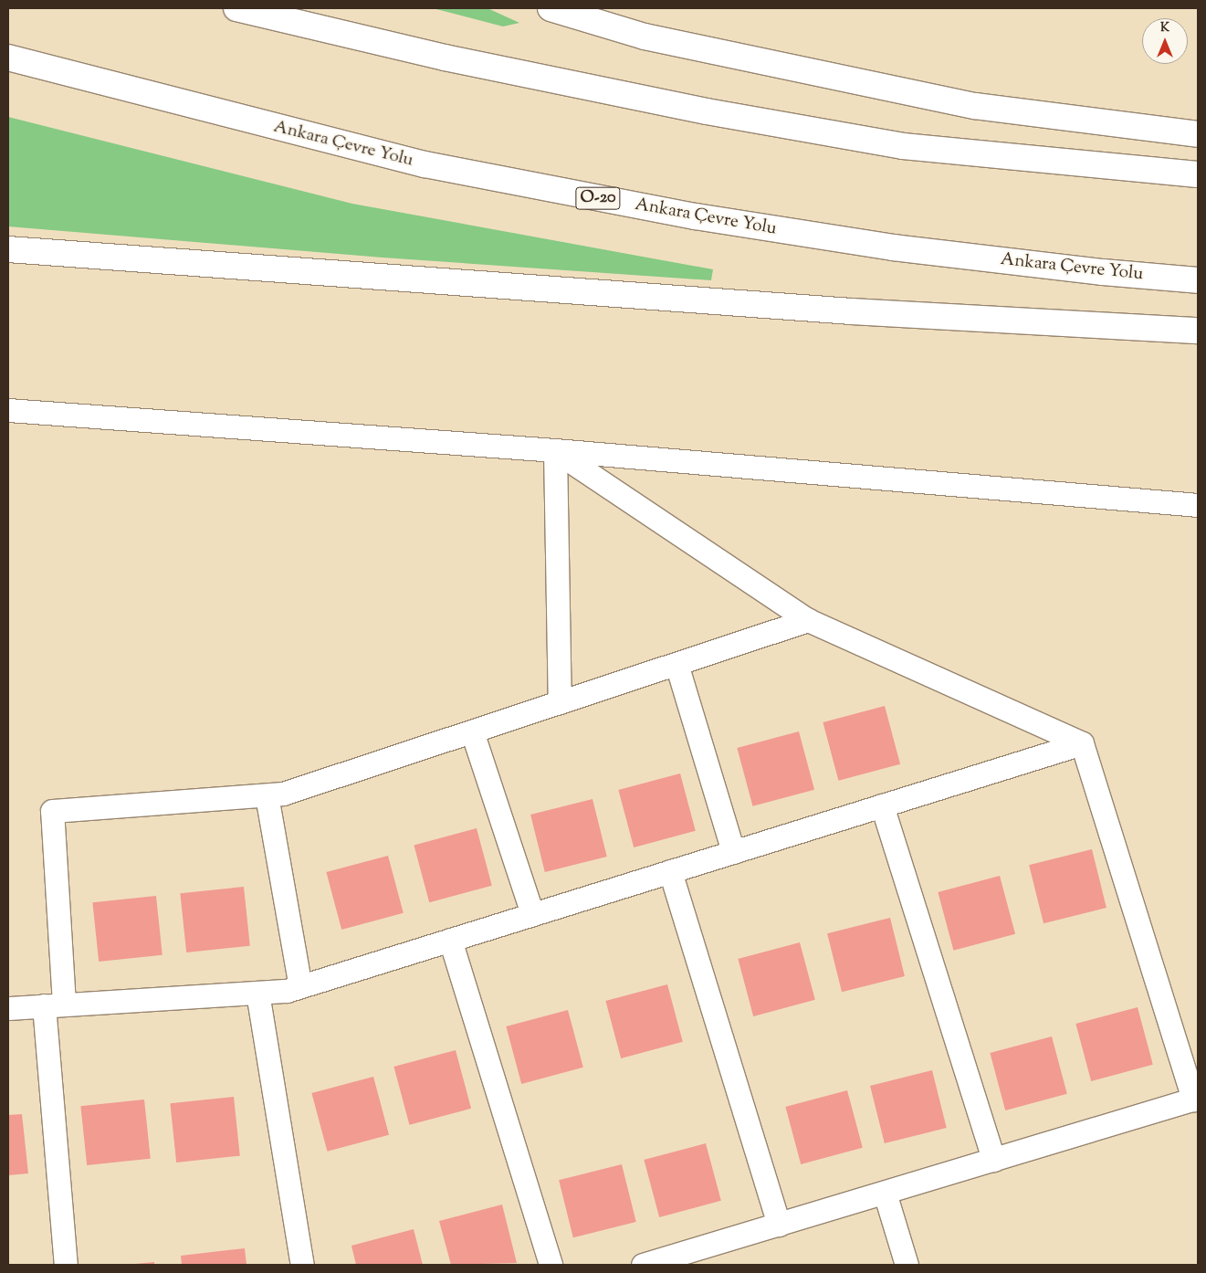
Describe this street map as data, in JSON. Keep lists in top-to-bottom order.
{
  "streets": {
    "highway": ["Ankara Çevre Yolu", "O-20"]
  },
  "north": "top"
}
